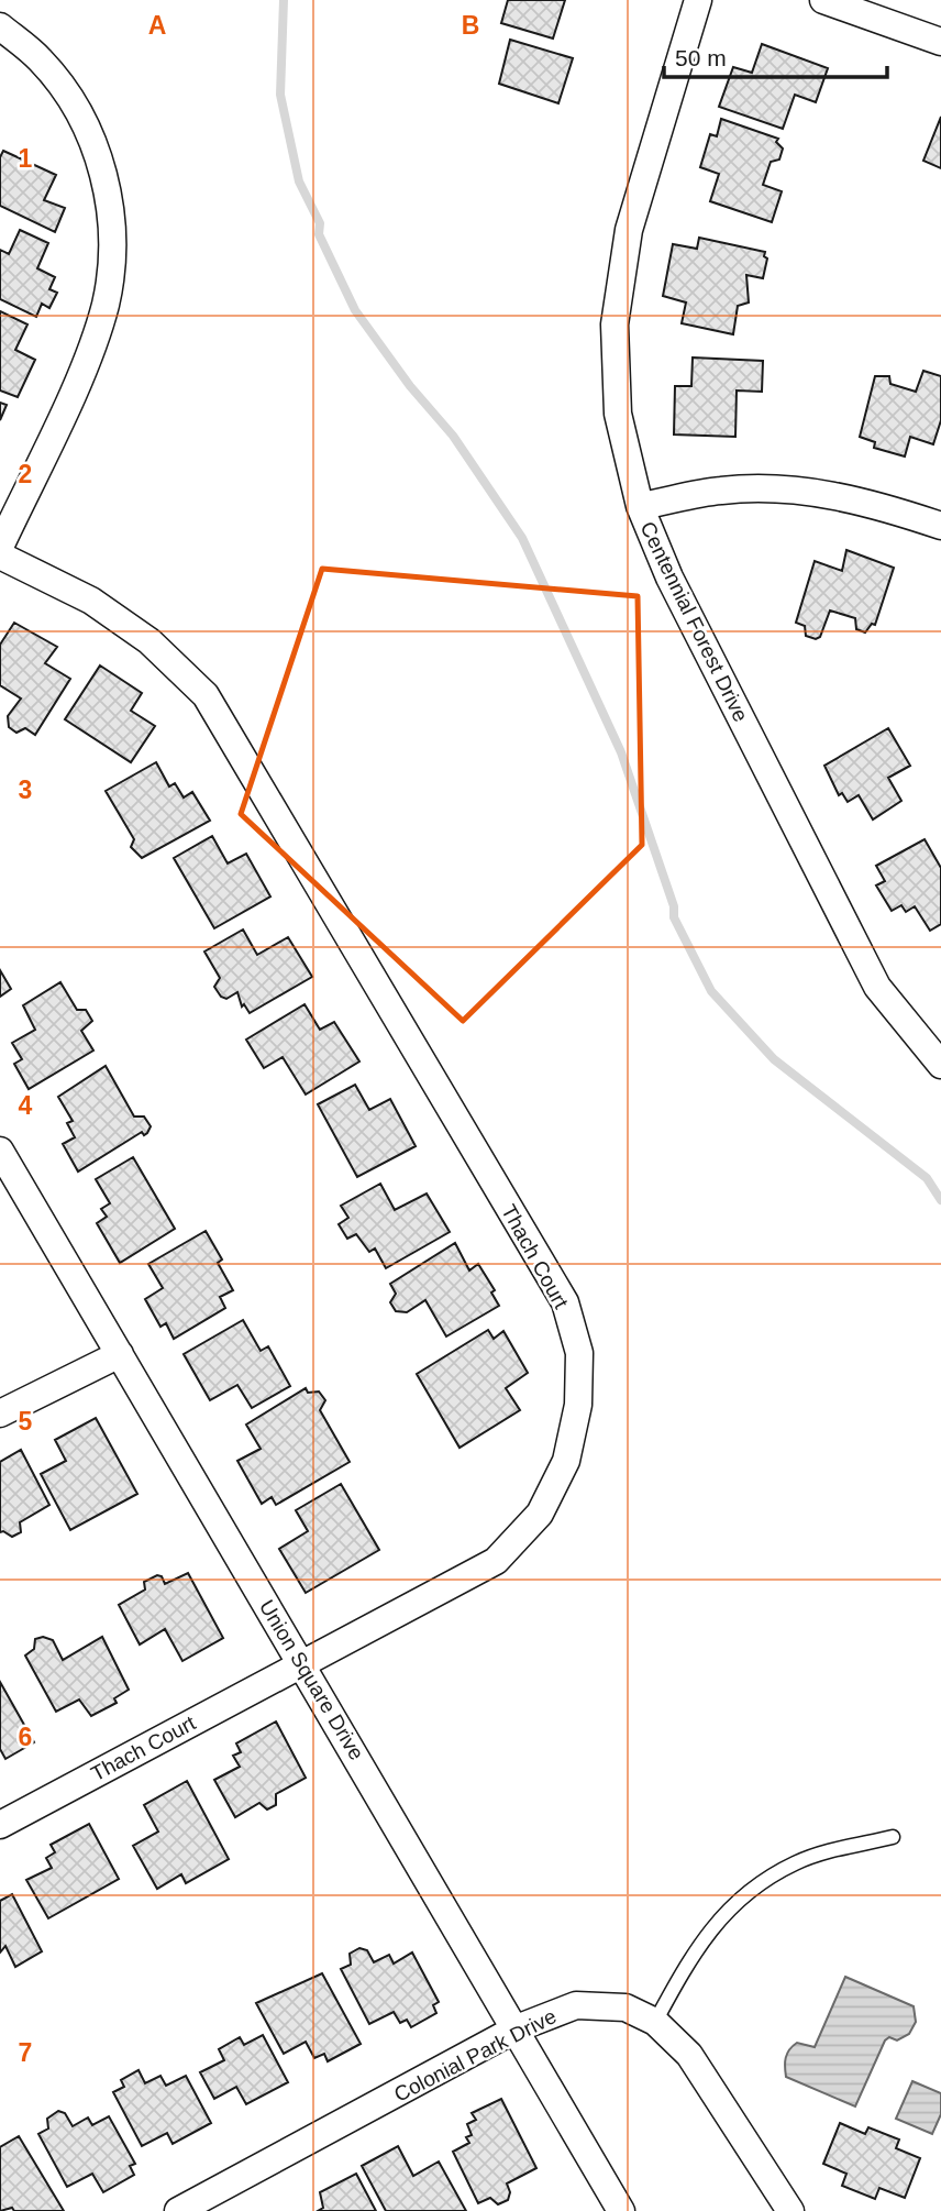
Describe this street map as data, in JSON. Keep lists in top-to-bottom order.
{
  "streets": {
    "street": [
      "Centennial Forest Drive",
      "Thach Court",
      "Union Square Drive",
      "Colonial Park Drive"
    ]
  },
  "crossings": [
    ["Thach Court", "Union Square Drive"],
    ["Union Square Drive", "Colonial Park Drive"]
  ],
  "scale_bar": "50 m",
  "grid": {
    "columns": ["A", "B"],
    "rows": [
      "1",
      "2",
      "3",
      "4",
      "5",
      "6",
      "7"
    ]
  }
}
